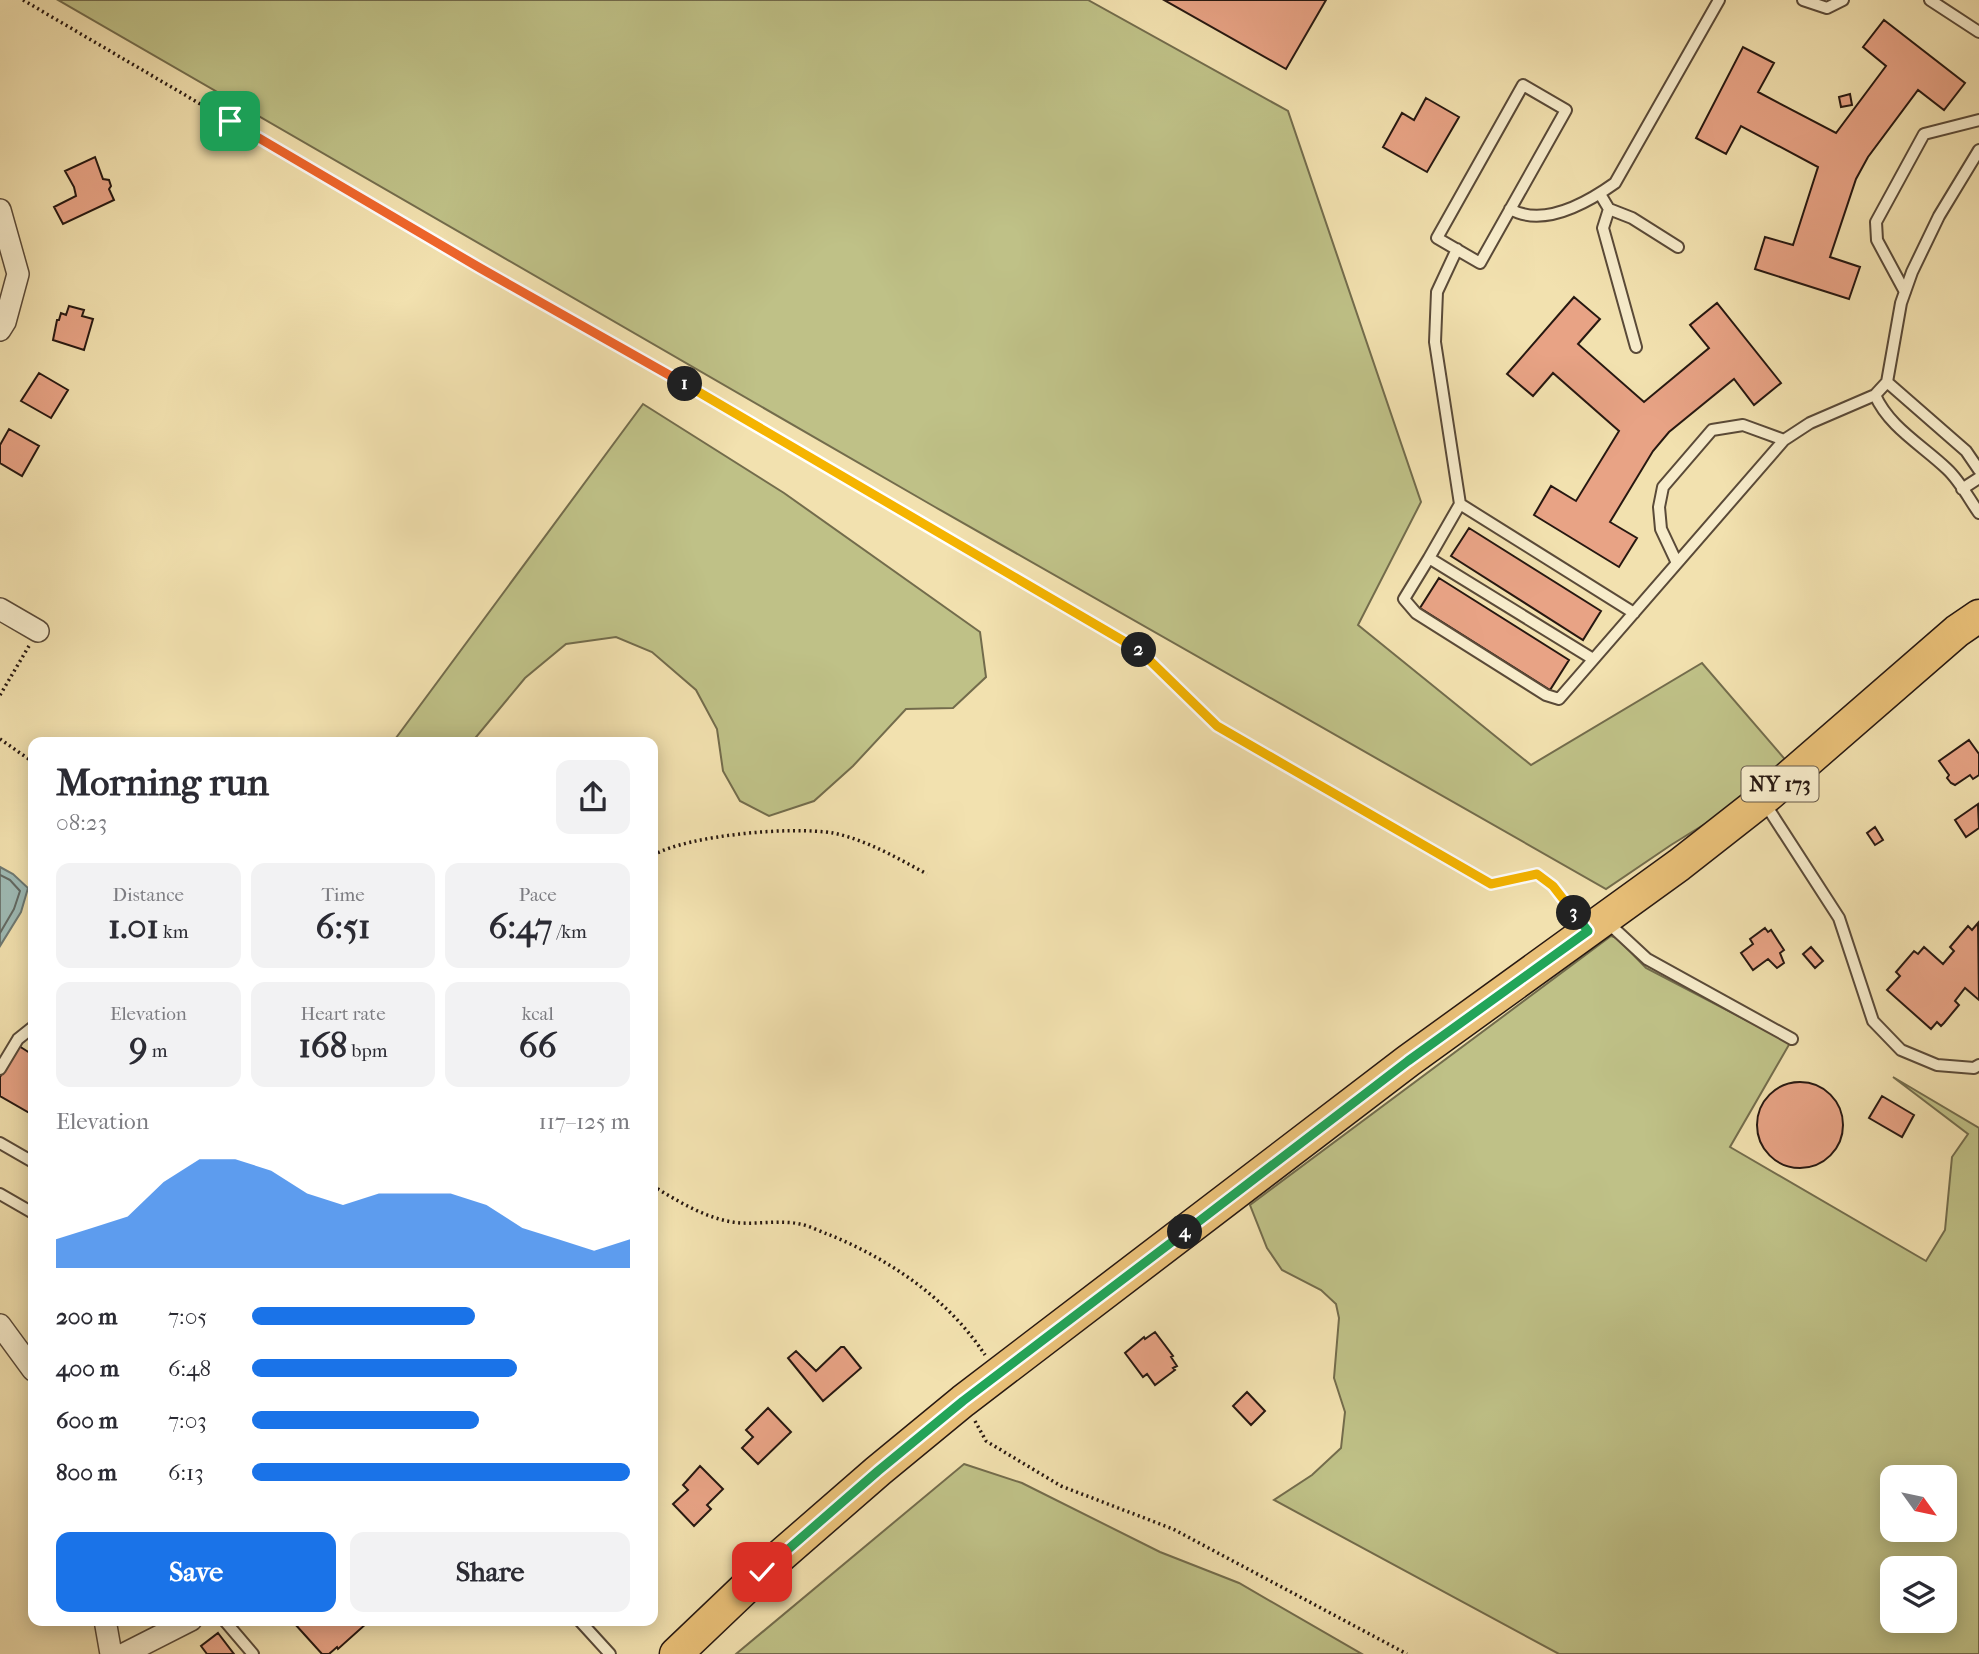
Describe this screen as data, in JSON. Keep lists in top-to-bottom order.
{
  "streets": {
    "main road": ["NY 173"]
  },
  "north": "bottom right",
  "page": {
    "pins": [
      "1",
      "2",
      "3",
      "4"
    ],
    "heading": ["Morning run", "08:23"],
    "stats": [
      ["Distance", "1.01 km"],
      ["Time", "6:51"],
      ["Pace", "6:47 /km"],
      ["Elevation", "9 m"],
      ["Heart rate", "168 bpm"],
      ["kcal", "66"]
    ],
    "chart": ["Elevation", "117–125 m"],
    "list": [
      {
        "name": "200 m",
        "note": "7:05"
      },
      {
        "name": "400 m",
        "note": "6:48"
      },
      {
        "name": "600 m",
        "note": "7:03"
      },
      {
        "name": "800 m",
        "note": "6:13"
      }
    ],
    "buttons": ["Save", "Share"]
  }
}
